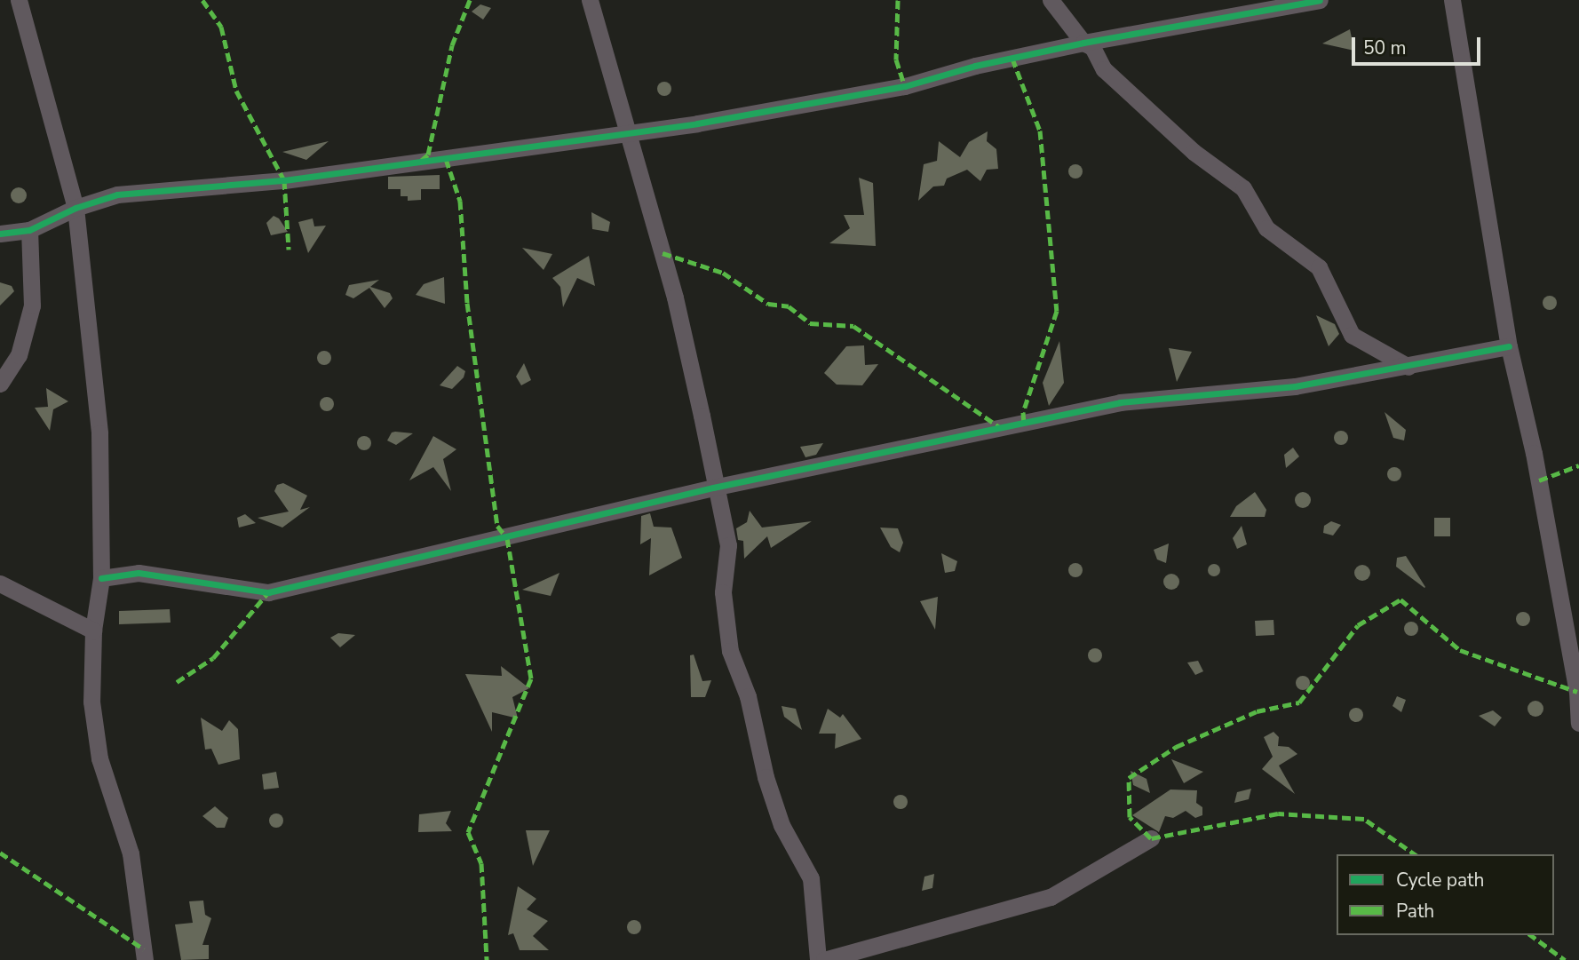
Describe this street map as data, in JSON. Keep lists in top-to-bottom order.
{
  "legend": ["Cycle path", "Path"],
  "scale_bar": "50 m"
}
